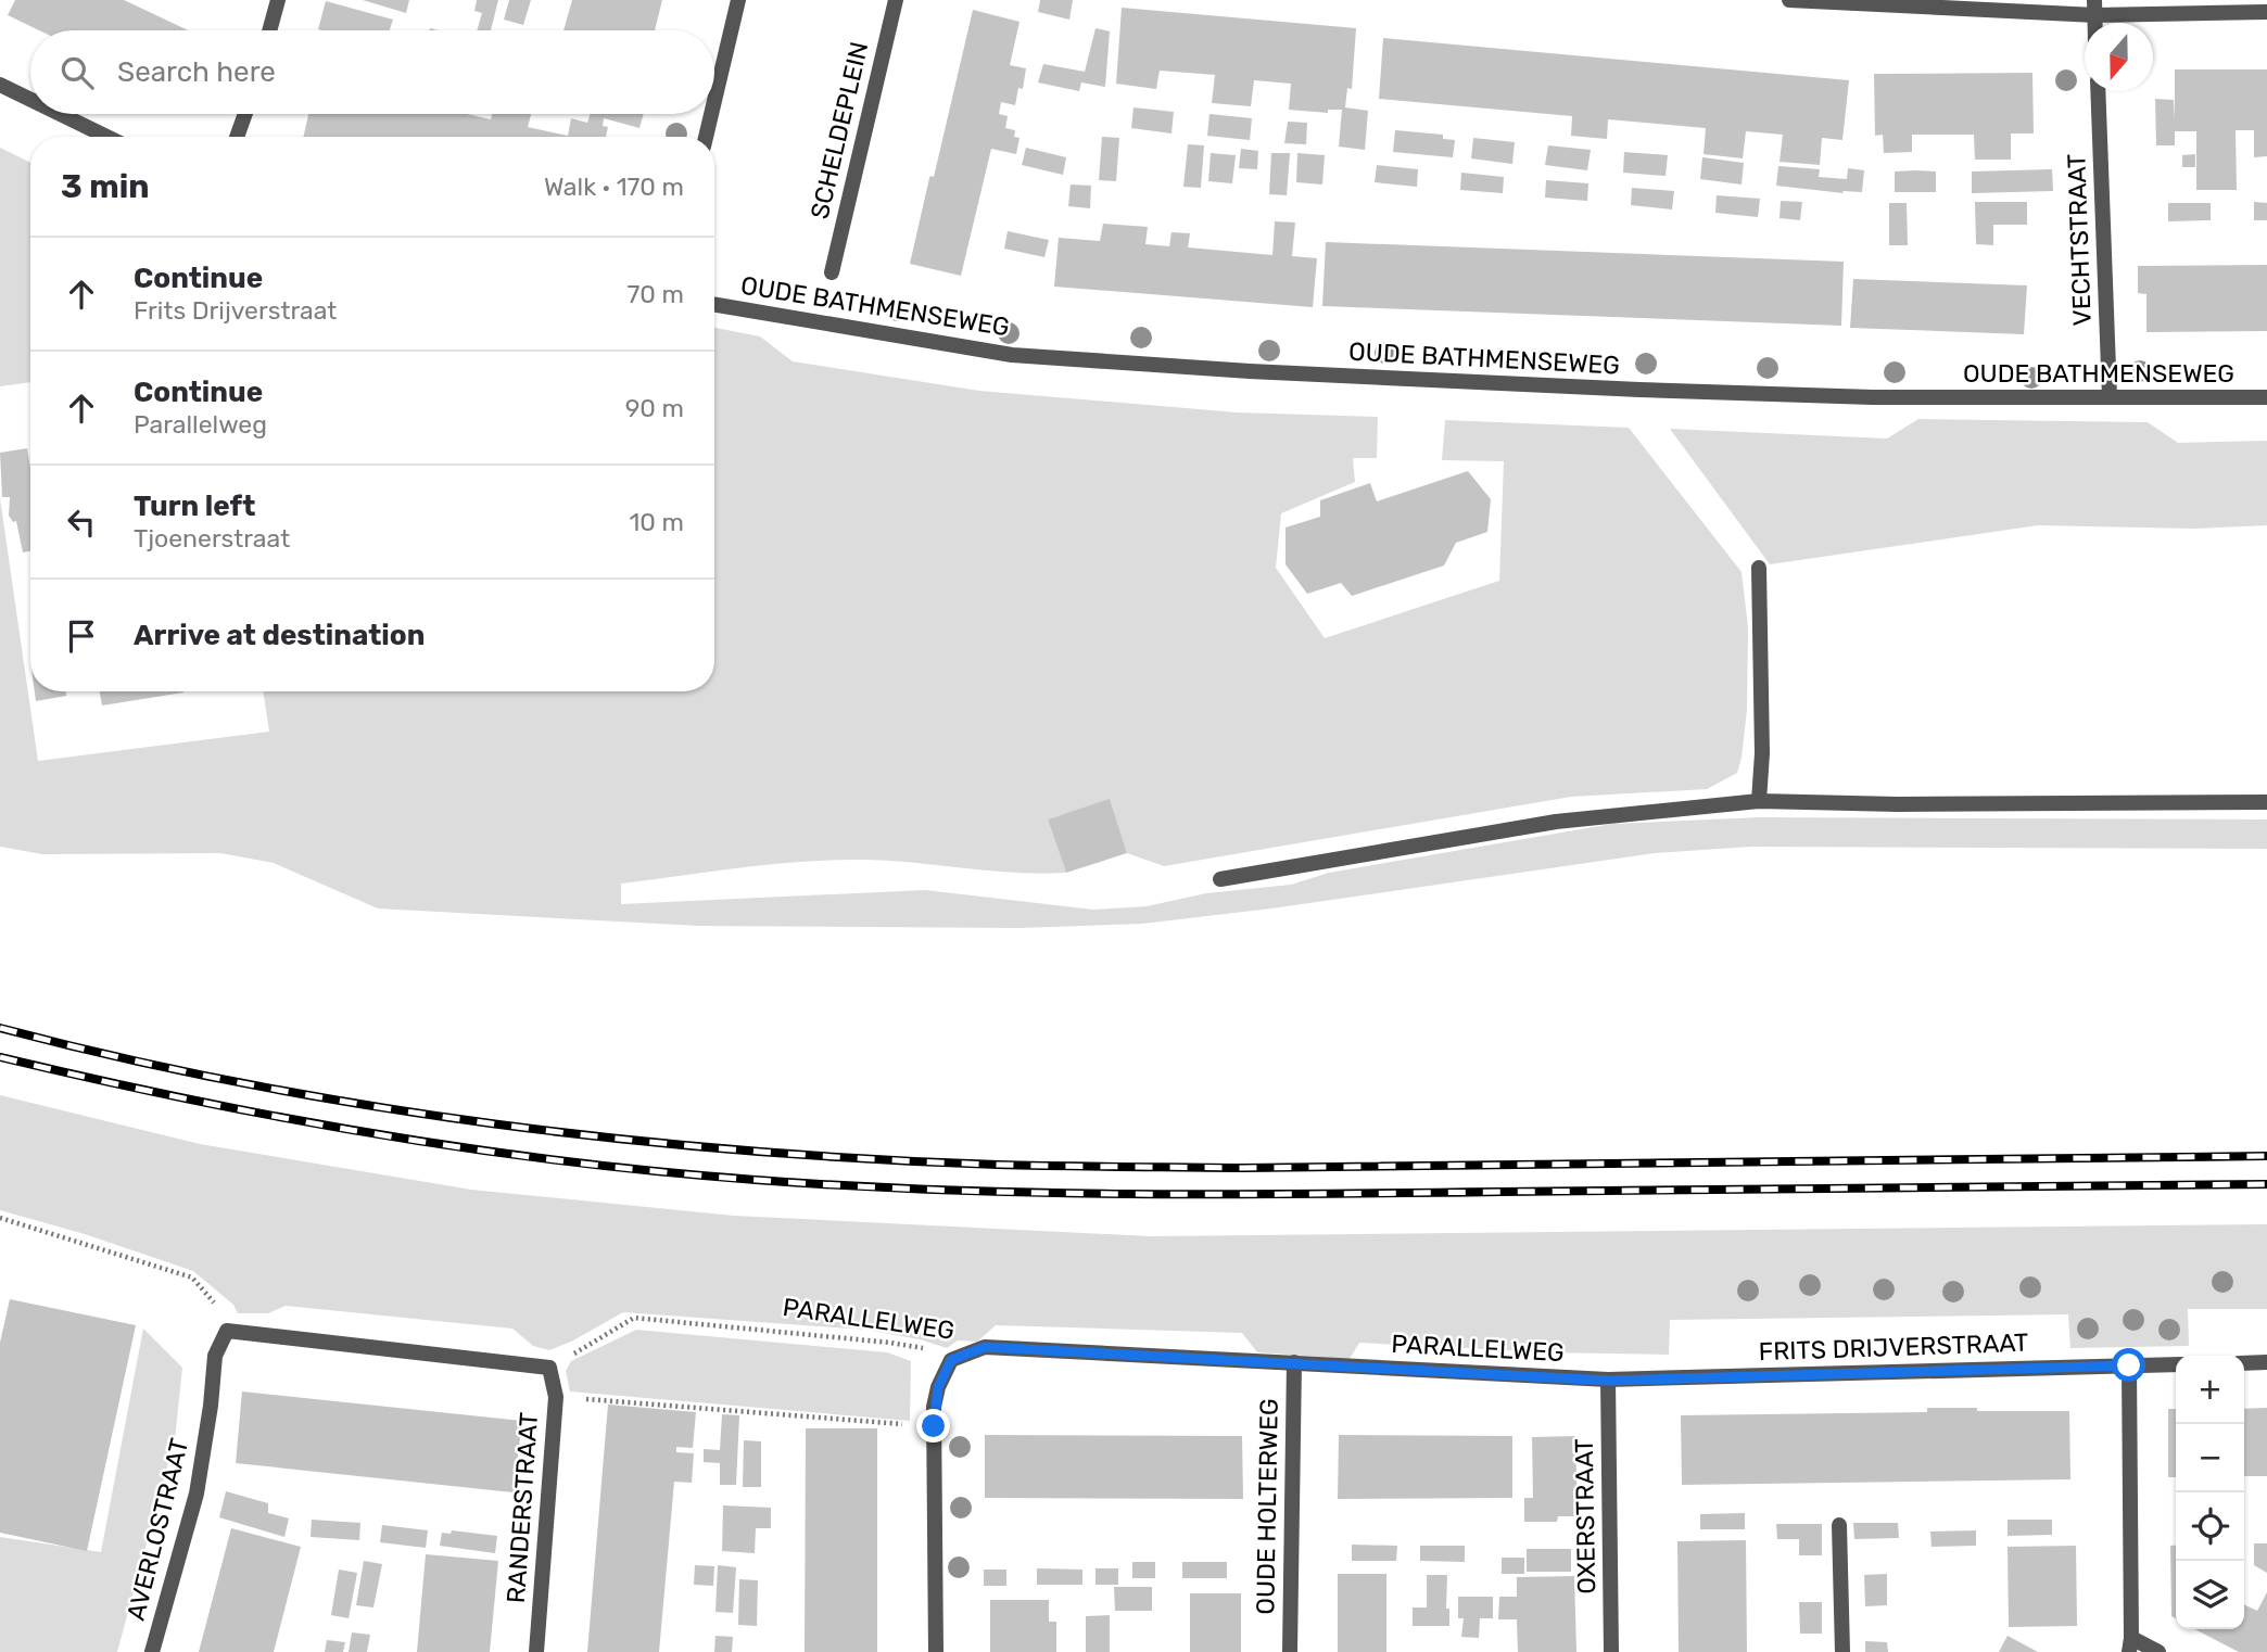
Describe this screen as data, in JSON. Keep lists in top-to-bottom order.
{
  "streets": {
    "street": [
      "SCHELDEPLEIN",
      "VECHTSTRAAT",
      "OUDE BATHMENSEWEG",
      "PARALLELWEG",
      "FRITS DRIJVERSTRAAT",
      "OUDE HOLTERWEG",
      "RANDERSTRAAT",
      "OXERSTRAAT",
      "AVERLOSTRAAT"
    ]
  },
  "crossings": [
    ["VECHTSTRAAT", "OUDE BATHMENSEWEG"],
    ["PARALLELWEG", "FRITS DRIJVERSTRAAT"],
    ["PARALLELWEG", "OUDE HOLTERWEG"],
    ["PARALLELWEG", "RANDERSTRAAT"],
    ["PARALLELWEG", "OXERSTRAAT"],
    ["FRITS DRIJVERSTRAAT", "OXERSTRAAT"]
  ],
  "north": "bottom",
  "page": {
    "search": "Search here",
    "heading": ["3 min", "Walk · 170 m"],
    "list": [
      ["Continue", "Frits Drijverstraat", "70 m"],
      ["Continue", "Parallelweg", "90 m"],
      ["Turn left", "Tjoenerstraat", "10 m"],
      "Arrive at destination"
    ],
    "map_buttons": ["+", "−"]
  }
}
